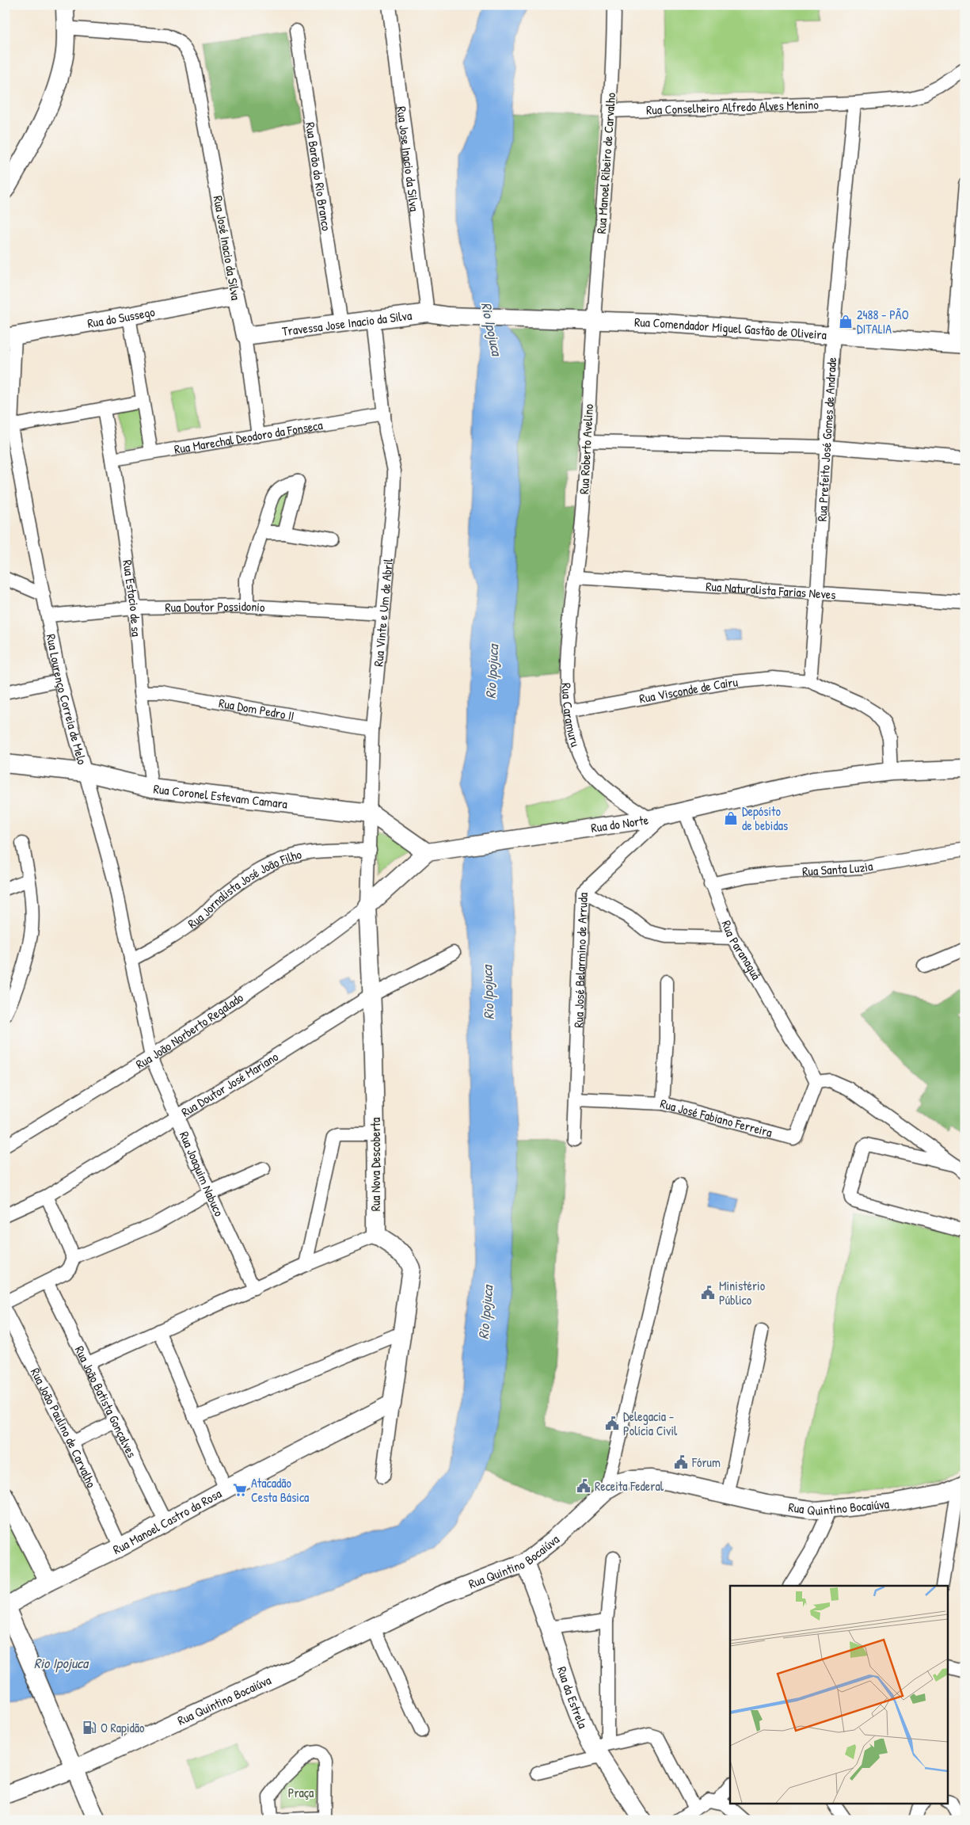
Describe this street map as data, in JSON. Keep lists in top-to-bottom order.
{
  "streets": {
    "main road": [
      "Rua José Inacio da Silva",
      "Rua do Sussego",
      "Travessa Jose Inacio da Silva",
      "Rua Comendador Miguel Gastão de Oliveira",
      "Rua Coronel Estevam Camara",
      "Rua do Norte",
      "Rua Nova Descoberta",
      "Rua Quintino Bocaiúva",
      "Rua Manoel Castro da Rosa",
      "Rua da Estrela"
    ],
    "street": [
      "Rua Conselheiro Alfredo Alves Menino",
      "Rua Jose Inacio da Silva",
      "Rua Manoel Ribeiro de Carvalho",
      "Rua Barão do Rio Branco",
      "Rua Marechal Deodoro da Fonseca",
      "Rua Prefeito José Gomes de Andrade",
      "Rua Roberto Avelino",
      "Rua Naturalista Farias Neves",
      "Rua Estacio de sa",
      "Rua Doutor Possidonio",
      "Rua Vinte e Um de Abril",
      "Rua Visconde de Cairu",
      "Rua Lourenço Correia de Melo",
      "Rua Dom Pedro II",
      "Rua Caramuru",
      "Rua Santa Luzia",
      "Rua Jornalista José João Filho",
      "Rua Paranaguá",
      "Rua José Belarmino de Arruda",
      "Rua João Norberto Regalado",
      "Rua Doutor José Mariano",
      "Rua José Fabiano Ferreira",
      "Rua Joaquim Nabuco",
      "Rua João Batista Gonçalves",
      "Rua João Paulino de Carvalho"
    ]
  },
  "crossings": [
    ["Rua Conselheiro Alfredo Alves Menino", "Rua Manoel Ribeiro de Carvalho"],
    ["Rua Conselheiro Alfredo Alves Menino", "Rua Prefeito José Gomes de Andrade"],
    ["Rua Jose Inacio da Silva", "Travessa Jose Inacio da Silva"],
    ["Rua Manoel Ribeiro de Carvalho", "Rua Comendador Miguel Gastão de Oliveira"],
    ["Rua Manoel Ribeiro de Carvalho", "Rua Roberto Avelino"],
    ["Rua Barão do Rio Branco", "Travessa Jose Inacio da Silva"],
    ["Rua José Inacio da Silva", "Rua do Sussego"],
    ["Rua José Inacio da Silva", "Travessa Jose Inacio da Silva"],
    ["Rua José Inacio da Silva", "Rua Marechal Deodoro da Fonseca"],
    ["Rua do Sussego", "Rua Lourenço Correia de Melo"],
    ["Travessa Jose Inacio da Silva", "Rua Comendador Miguel Gastão de Oliveira"],
    ["Travessa Jose Inacio da Silva", "Rua Vinte e Um de Abril"],
    ["Rua Comendador Miguel Gastão de Oliveira", "Rua Prefeito José Gomes de Andrade"],
    ["Rua Comendador Miguel Gastão de Oliveira", "Rua Roberto Avelino"],
    ["Rua Marechal Deodoro da Fonseca", "Rua Estacio de sa"],
    ["Rua Marechal Deodoro da Fonseca", "Rua Vinte e Um de Abril"],
    ["Rua Prefeito José Gomes de Andrade", "Rua Naturalista Farias Neves"],
    ["Rua Prefeito José Gomes de Andrade", "Rua Visconde de Cairu"],
    ["Rua Roberto Avelino", "Rua Naturalista Farias Neves"],
    ["Rua Roberto Avelino", "Rua Caramuru"],
    ["Rua Naturalista Farias Neves", "Rua Caramuru"],
    ["Rua Estacio de sa", "Rua Doutor Possidonio"],
    ["Rua Estacio de sa", "Rua Dom Pedro II"],
    ["Rua Estacio de sa", "Rua Coronel Estevam Camara"],
    ["Rua Doutor Possidonio", "Rua Vinte e Um de Abril"],
    ["Rua Doutor Possidonio", "Rua Lourenço Correia de Melo"],
    ["Rua Vinte e Um de Abril", "Rua Dom Pedro II"],
    ["Rua Vinte e Um de Abril", "Rua Coronel Estevam Camara"],
    ["Rua Vinte e Um de Abril", "Rua Jornalista José João Filho"],
    ["Rua Vinte e Um de Abril", "Rua João Norberto Regalado"],
    ["Rua Vinte e Um de Abril", "Rua Nova Descoberta"],
    ["Rua Visconde de Cairu", "Rua Caramuru"],
    ["Rua Lourenço Correia de Melo", "Rua Coronel Estevam Camara"],
    ["Rua Lourenço Correia de Melo", "Rua Jornalista José João Filho"],
    ["Rua Lourenço Correia de Melo", "Rua João Norberto Regalado"],
    ["Rua Lourenço Correia de Melo", "Rua Joaquim Nabuco"],
    ["Rua Caramuru", "Rua do Norte"],
    ["Rua Caramuru", "Rua José Belarmino de Arruda"],
    ["Rua Coronel Estevam Camara", "Rua do Norte"],
    ["Rua do Norte", "Rua Paranaguá"],
    ["Rua do Norte", "Rua José Belarmino de Arruda"],
    ["Rua Santa Luzia", "Rua Paranaguá"],
    ["Rua Paranaguá", "Rua José Fabiano Ferreira"],
    ["Rua José Belarmino de Arruda", "Rua José Fabiano Ferreira"],
    ["Rua João Norberto Regalado", "Rua Nova Descoberta"],
    ["Rua João Norberto Regalado", "Rua Joaquim Nabuco"],
    ["Rua Doutor José Mariano", "Rua Nova Descoberta"],
    ["Rua Doutor José Mariano", "Rua Joaquim Nabuco"],
    ["Rua João Batista Gonçalves", "Rua Manoel Castro da Rosa"],
    ["Rua João Paulino de Carvalho", "Rua Manoel Castro da Rosa"],
    ["Rua Quintino Bocaiúva", "Rua da Estrela"]
  ],
  "water": ["Rio Ipojuca"],
  "parks": ["Praça"],
  "places": {
    "shop": ["2488 - PÃO DITALIA", "Depósito de bebidas"],
    "public building": [
      "Ministério Público",
      "Delegacia - Polícia Civil",
      "Fórum",
      "Receita Federal"
    ],
    "supermarket": ["Atacadão Cesta Básica"],
    "fuel station": ["O Rapidão"]
  }
}
